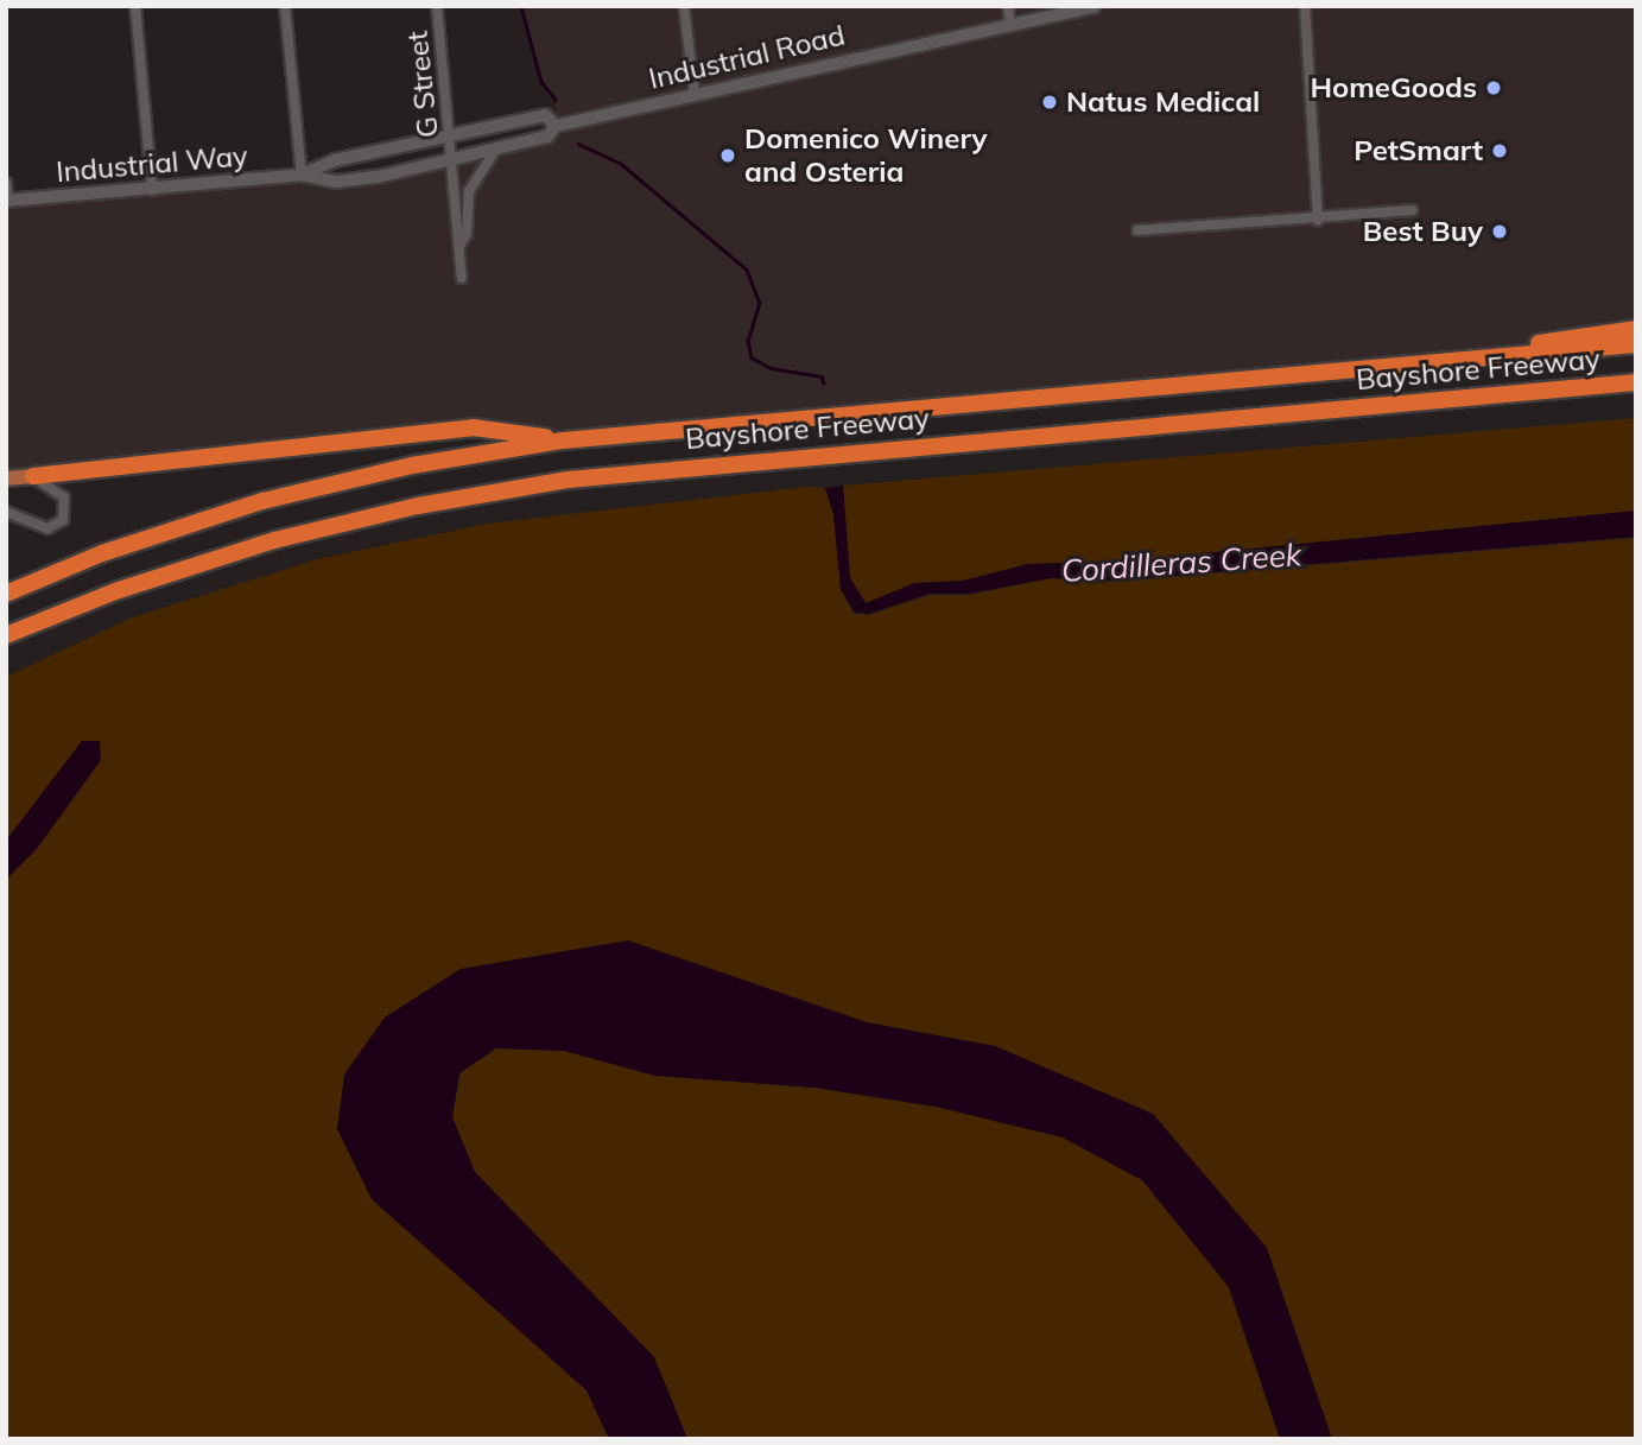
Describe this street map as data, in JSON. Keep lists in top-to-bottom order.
{
  "streets": {
    "highway": ["Bayshore Freeway"],
    "main road": ["Industrial Road", "Industrial Way"],
    "street": ["G Street"]
  },
  "crossings": [
    ["Industrial Road", "G Street"],
    ["Industrial Road", "Industrial Way"],
    ["G Street", "Industrial Way"]
  ],
  "water": ["Cordilleras Creek"],
  "places": [
    "HomeGoods",
    "Natus Medical",
    "PetSmart",
    "Domenico Winery and Osteria",
    "Best Buy"
  ]
}
